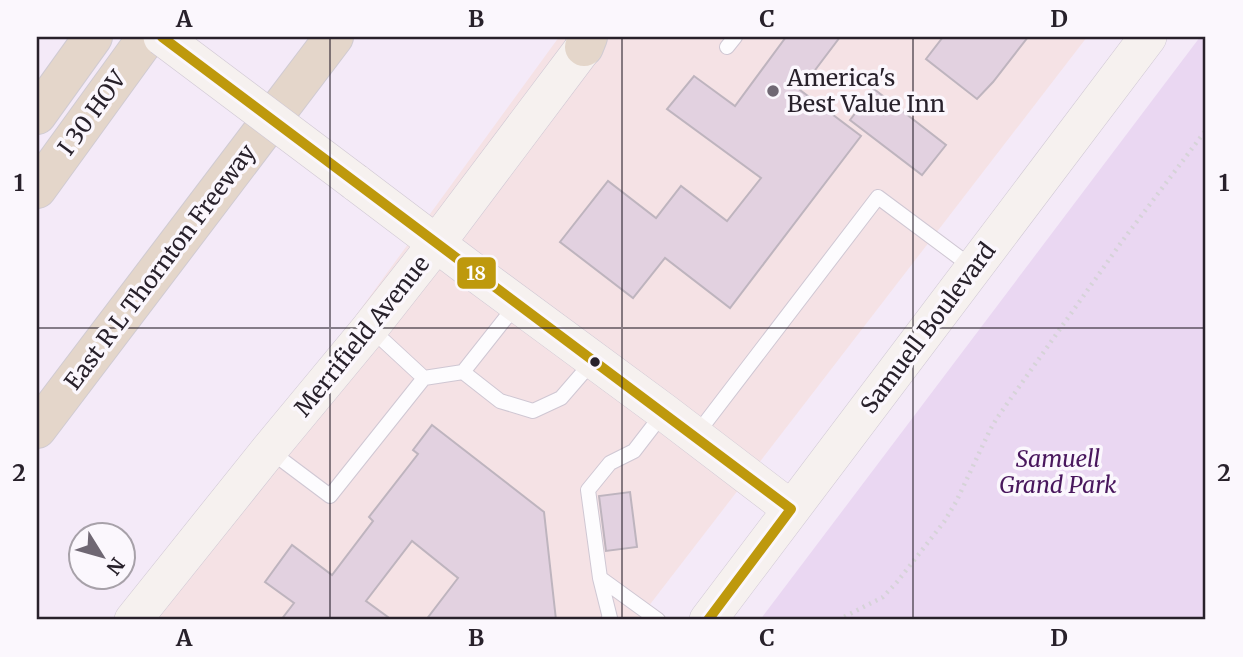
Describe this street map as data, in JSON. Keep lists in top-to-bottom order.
{
  "streets": {
    "highway": ["I 30 HOV", "East R L Thornton Freeway"],
    "main road": ["Samuell Boulevard", "Merrifield Avenue"]
  },
  "parks": ["Samuell Grand Park"],
  "places": ["America's Best Value Inn"],
  "lines": ["transit line 18"],
  "north": "bottom right",
  "grid": {
    "columns": [
      "A",
      "B",
      "C",
      "D"
    ],
    "rows": ["1", "2"]
  }
}
